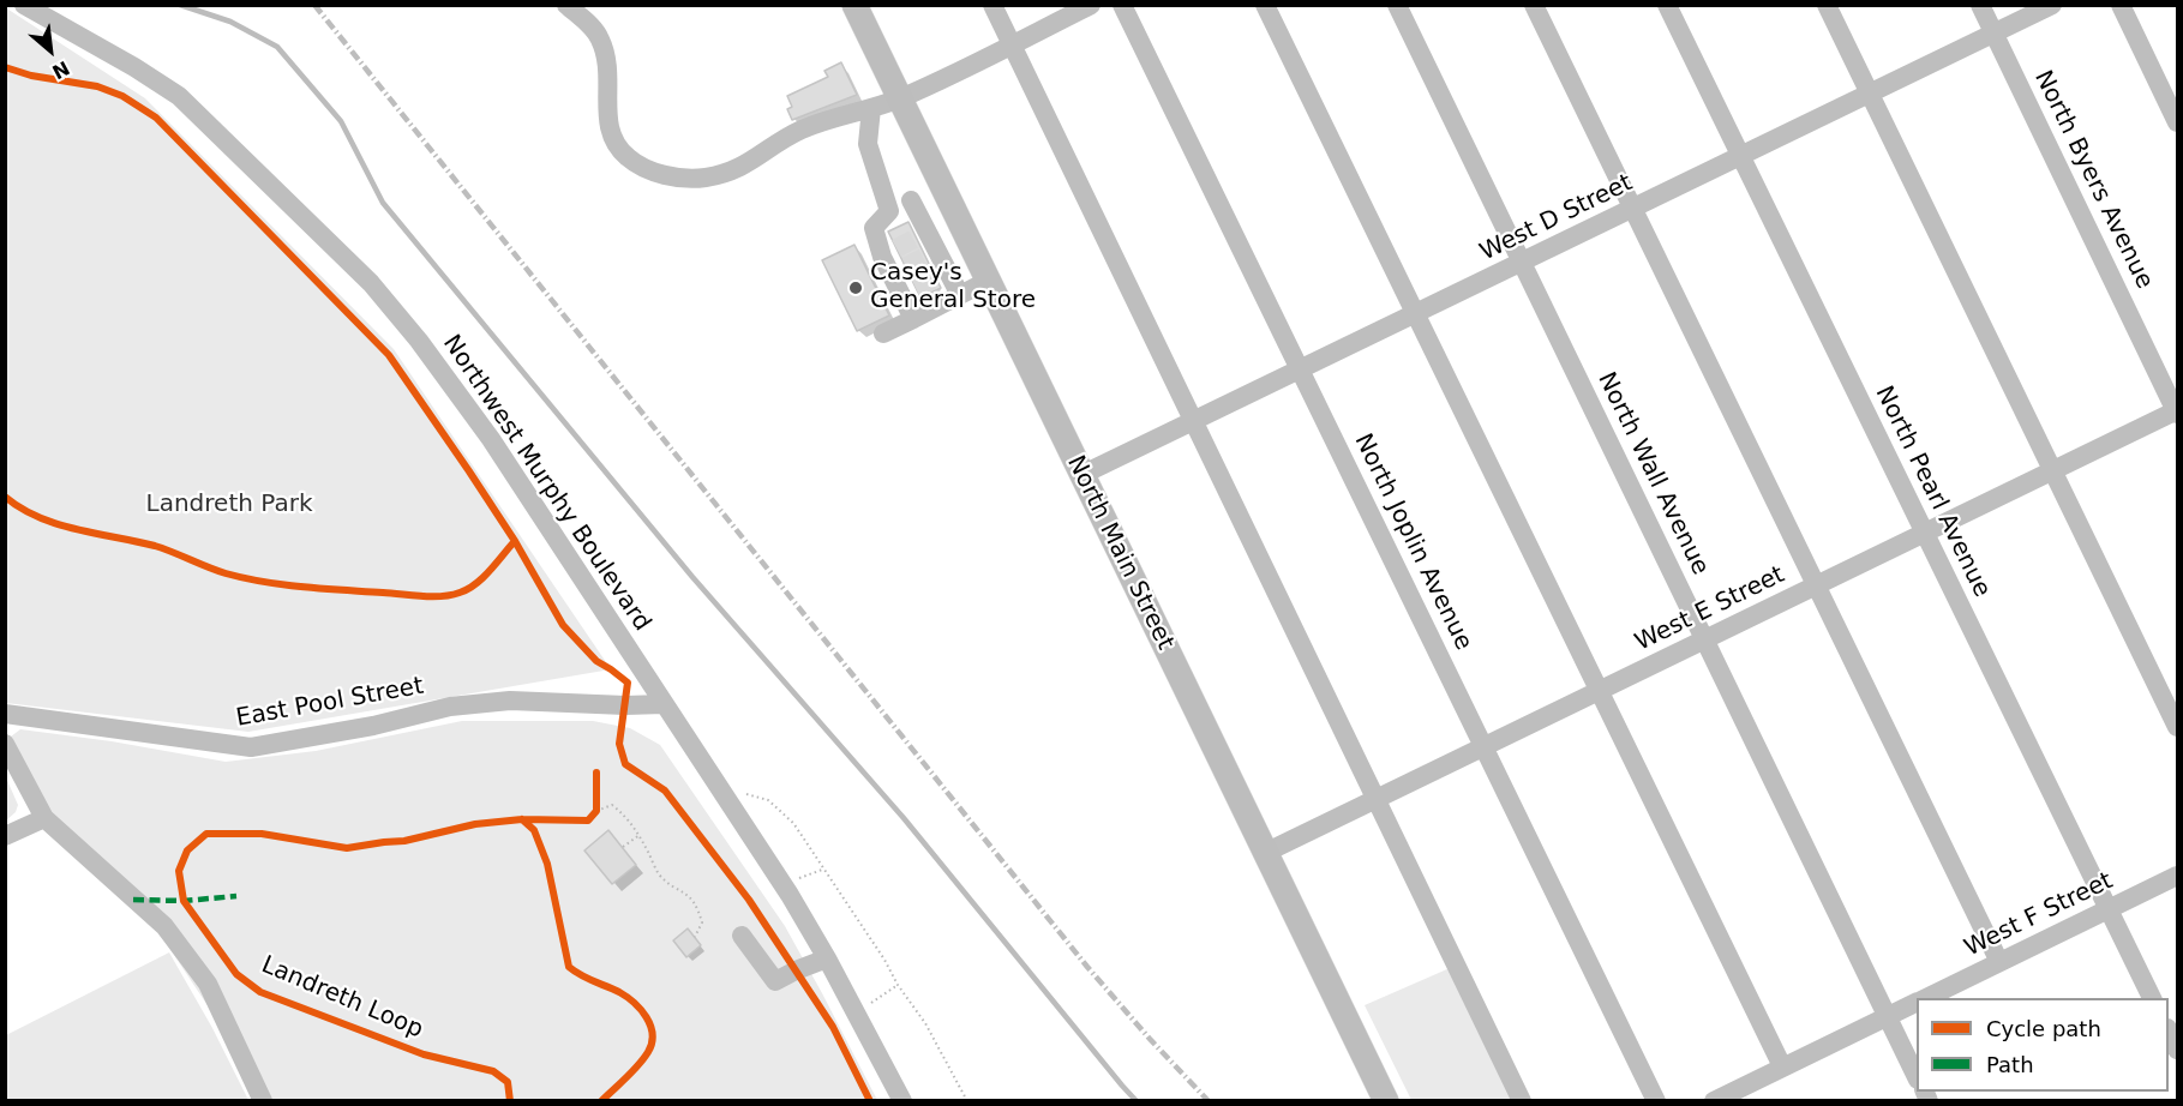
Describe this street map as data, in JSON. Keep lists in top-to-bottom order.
{
  "streets": {
    "main road": ["North Main Street"],
    "street": [
      "North Byers Avenue",
      "West D Street",
      "North Wall Avenue",
      "Northwest Murphy Boulevard",
      "North Pearl Avenue",
      "North Joplin Avenue",
      "West E Street",
      "East Pool Street",
      "West F Street"
    ],
    "cycle path": ["Landreth Loop"]
  },
  "crossings": [
    ["North Byers Avenue", "West D Street"],
    ["North Byers Avenue", "West E Street"],
    ["West D Street", "North Wall Avenue"],
    ["West D Street", "North Pearl Avenue"],
    ["West D Street", "North Joplin Avenue"],
    ["West D Street", "North Main Street"],
    ["North Wall Avenue", "West E Street"],
    ["North Wall Avenue", "West F Street"],
    ["Northwest Murphy Boulevard", "East Pool Street"],
    ["North Pearl Avenue", "West E Street"],
    ["North Pearl Avenue", "West F Street"],
    ["North Joplin Avenue", "West E Street"],
    ["North Main Street", "West E Street"]
  ],
  "parks": ["Landreth Park"],
  "places": ["Casey's General Store"],
  "legend": ["Cycle path", "Path"],
  "north": "bottom right"
}
